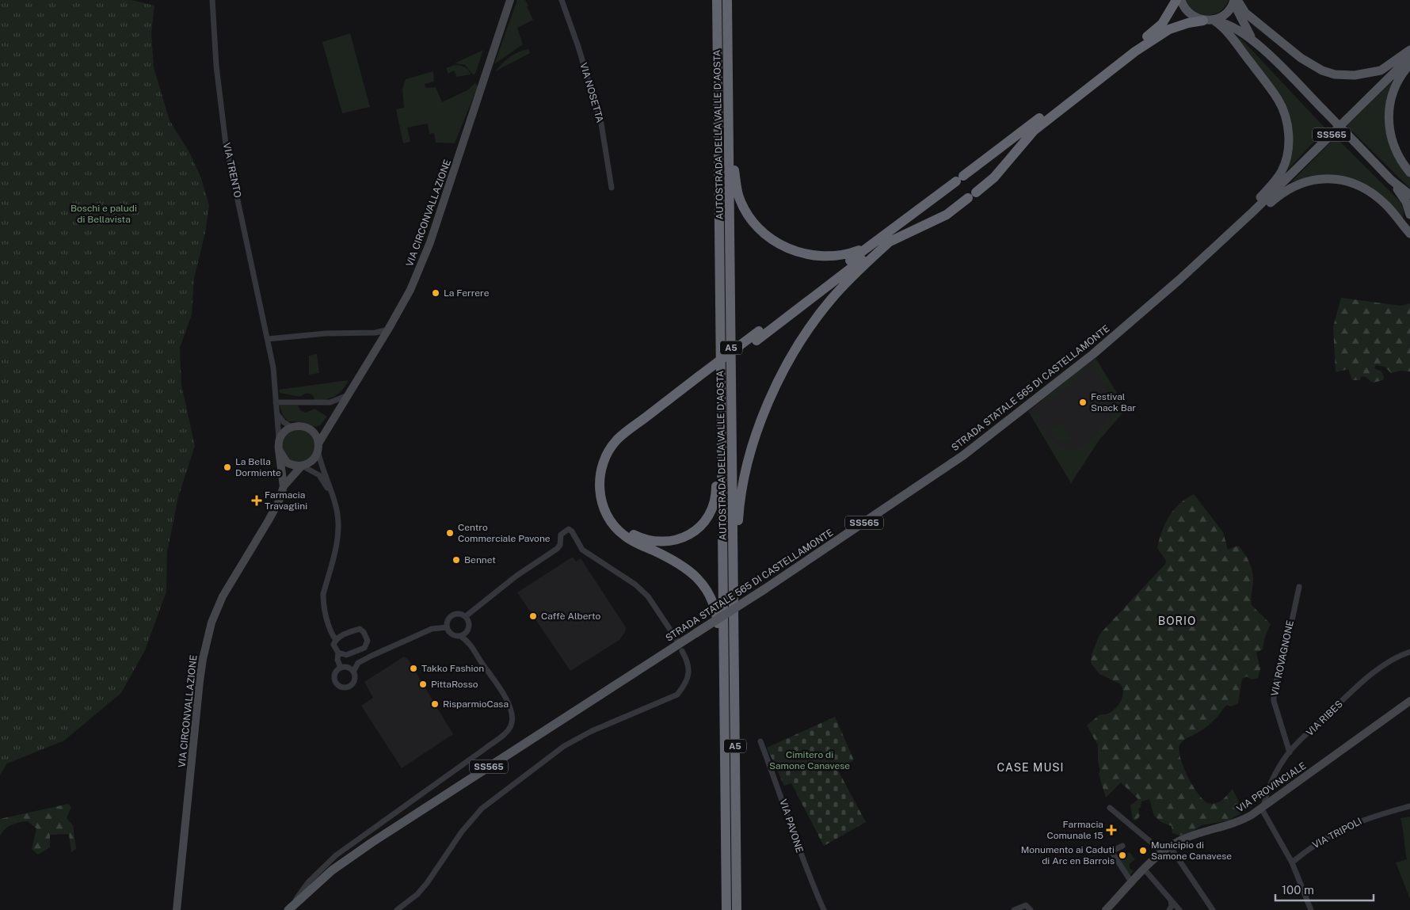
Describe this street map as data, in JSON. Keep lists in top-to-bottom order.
{
  "streets": {
    "highway": ["AUTOSTRADA DELLA VALLE D'AOSTA", "A5"],
    "main road": [
      "SS565",
      "VIA CIRCONVALLAZIONE",
      "STRADA STATALE 565 DI CASTELLAMONTE",
      "VIA PROVINCIALE"
    ],
    "street": [
      "VIA NOSETTA",
      "VIA TRENTO",
      "VIA ROVAGNONE",
      "VIA RIBES",
      "VIA PAVONE",
      "VIA TRIPOLI"
    ]
  },
  "crossings": [
    ["VIA TRENTO", "VIA CIRCONVALLAZIONE"],
    ["VIA ROVAGNONE", "VIA RIBES"],
    ["VIA RIBES", "VIA PROVINCIALE"]
  ],
  "districts": ["BORIO", "CASE MUSI"],
  "parks": ["Boschi e paludi di Bellavista", "Cimitero di Samone Canavese"],
  "places": {
    "other": [
      "La Ferrere",
      "Festival Snack Bar",
      "La Bella Dormiente",
      "Centro Commerciale Pavone",
      "Bennet",
      "Caffè Alberto",
      "Takko Fashion",
      "PittaRosso",
      "RisparmioCasa",
      "Municipio di Samone Canavese",
      "Monumento ai Caduti di Arc en Barrois"
    ],
    "health": ["Farmacia Travaglini", "Farmacia Comunale 15"]
  },
  "scale_bar": "100 m"
}
